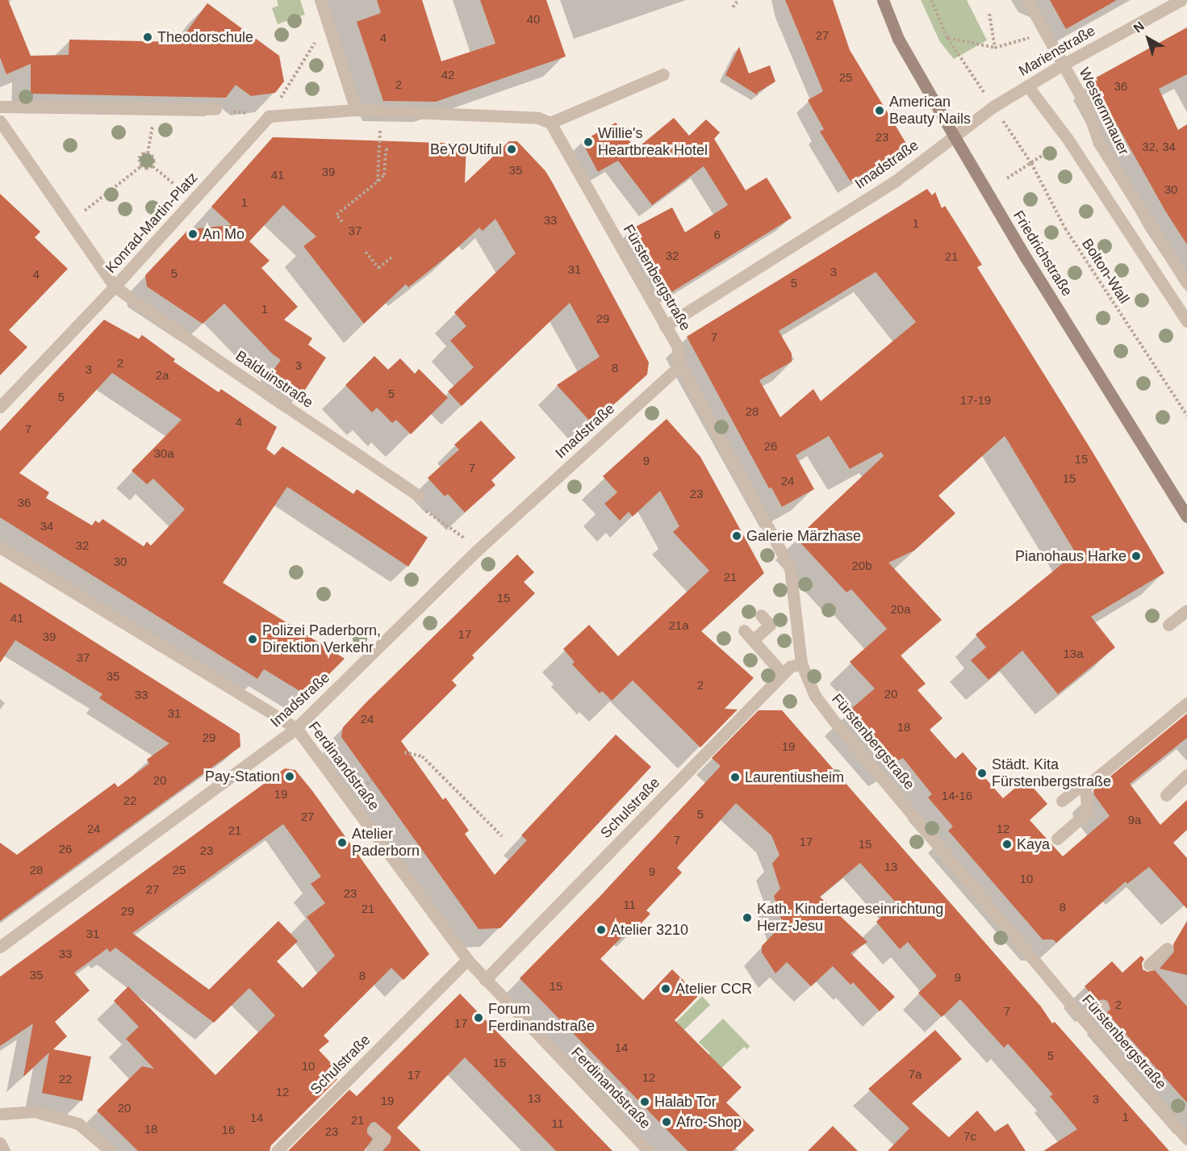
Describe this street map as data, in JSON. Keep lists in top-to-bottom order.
{
  "streets": {
    "main road": ["Friedrichstraße"],
    "street": [
      "Marienstraße",
      "Westernmauer",
      "Imadstraße",
      "Konrad-Martin-Platz",
      "Fürstenbergstraße",
      "Balduinstraße",
      "Ferdinandstraße",
      "Schulstraße"
    ],
    "path": ["Bolton-Wall"]
  },
  "crossings": [
    ["Marienstraße", "Westernmauer"],
    ["Marienstraße", "Imadstraße"],
    ["Marienstraße", "Friedrichstraße"],
    ["Imadstraße", "Friedrichstraße"],
    ["Imadstraße", "Fürstenbergstraße"],
    ["Imadstraße", "Ferdinandstraße"],
    ["Konrad-Martin-Platz", "Balduinstraße"],
    ["Fürstenbergstraße", "Schulstraße"],
    ["Ferdinandstraße", "Schulstraße"]
  ],
  "places": [
    "Theodorschule",
    "American Beauty Nails",
    "Willie's Heartbreak Hotel",
    "BeYOUtiful",
    "An Mo",
    "Galerie Märzhase",
    "Pianohaus Harke",
    "Polizei Paderborn, Direktion Verkehr",
    "Städt. Kita Fürstenbergstraße",
    "Pay-Station",
    "Laurentiusheim",
    "Atelier Paderborn",
    "Kaya",
    "Kath. Kindertageseinrichtung Herz-Jesu",
    "Atelier 3210",
    "Atelier CCR",
    "Forum Ferdinandstraße",
    "Halab Tor",
    "Afro-Shop"
  ],
  "house_numbers": [
    "40",
    "27",
    "4",
    "42",
    "25",
    "2",
    "36",
    "23",
    "32, 34",
    "35",
    "39",
    "41",
    "30",
    "1",
    "33",
    "1",
    "37",
    "6",
    "32",
    "21",
    "31",
    "3",
    "5",
    "4",
    "5",
    "1",
    "29",
    "7",
    "2",
    "3",
    "8",
    "3",
    "2a",
    "5",
    "5",
    "17-19",
    "28",
    "4",
    "7",
    "26",
    "30a",
    "15",
    "9",
    "7",
    "15",
    "24",
    "23",
    "36",
    "34",
    "32",
    "30",
    "20b",
    "21",
    "15",
    "20a",
    "41",
    "21a",
    "17",
    "39",
    "13a",
    "37",
    "35",
    "2",
    "20",
    "33",
    "31",
    "24",
    "18",
    "29",
    "19",
    "20",
    "19",
    "14-16",
    "22",
    "5",
    "27",
    "9a",
    "24",
    "12",
    "21",
    "7",
    "17",
    "15",
    "26",
    "23",
    "13",
    "28",
    "25",
    "9",
    "10",
    "27",
    "23",
    "11",
    "8",
    "21",
    "29",
    "31",
    "33",
    "35",
    "8",
    "9",
    "15",
    "2",
    "7",
    "17",
    "14",
    "5",
    "15",
    "10",
    "7a",
    "17",
    "12",
    "22",
    "12",
    "13",
    "3",
    "19",
    "20",
    "1",
    "14",
    "21",
    "11",
    "18",
    "16",
    "23",
    "7c"
  ],
  "north": "top left"
}
